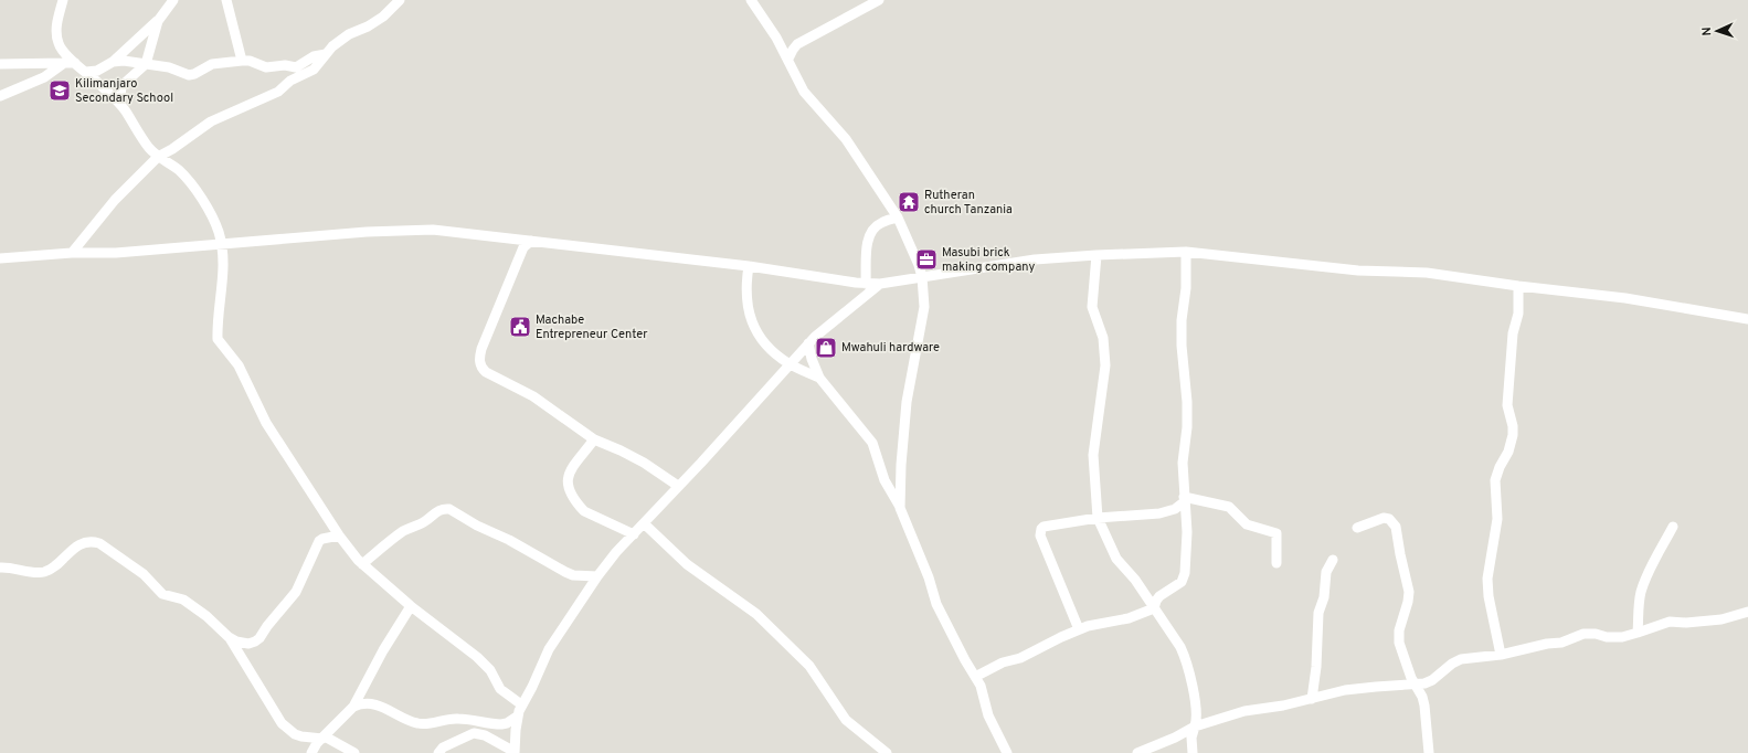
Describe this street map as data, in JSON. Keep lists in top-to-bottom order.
{
  "places": {
    "school or university": ["Kilimanjaro Secondary School"],
    "temple": ["Rutheran church Tanzania"],
    "office": ["Masubi brick making company"],
    "public building": ["Machabe Entrepreneur Center"],
    "shop": ["Mwahuli hardware"]
  },
  "north": "left"
}
